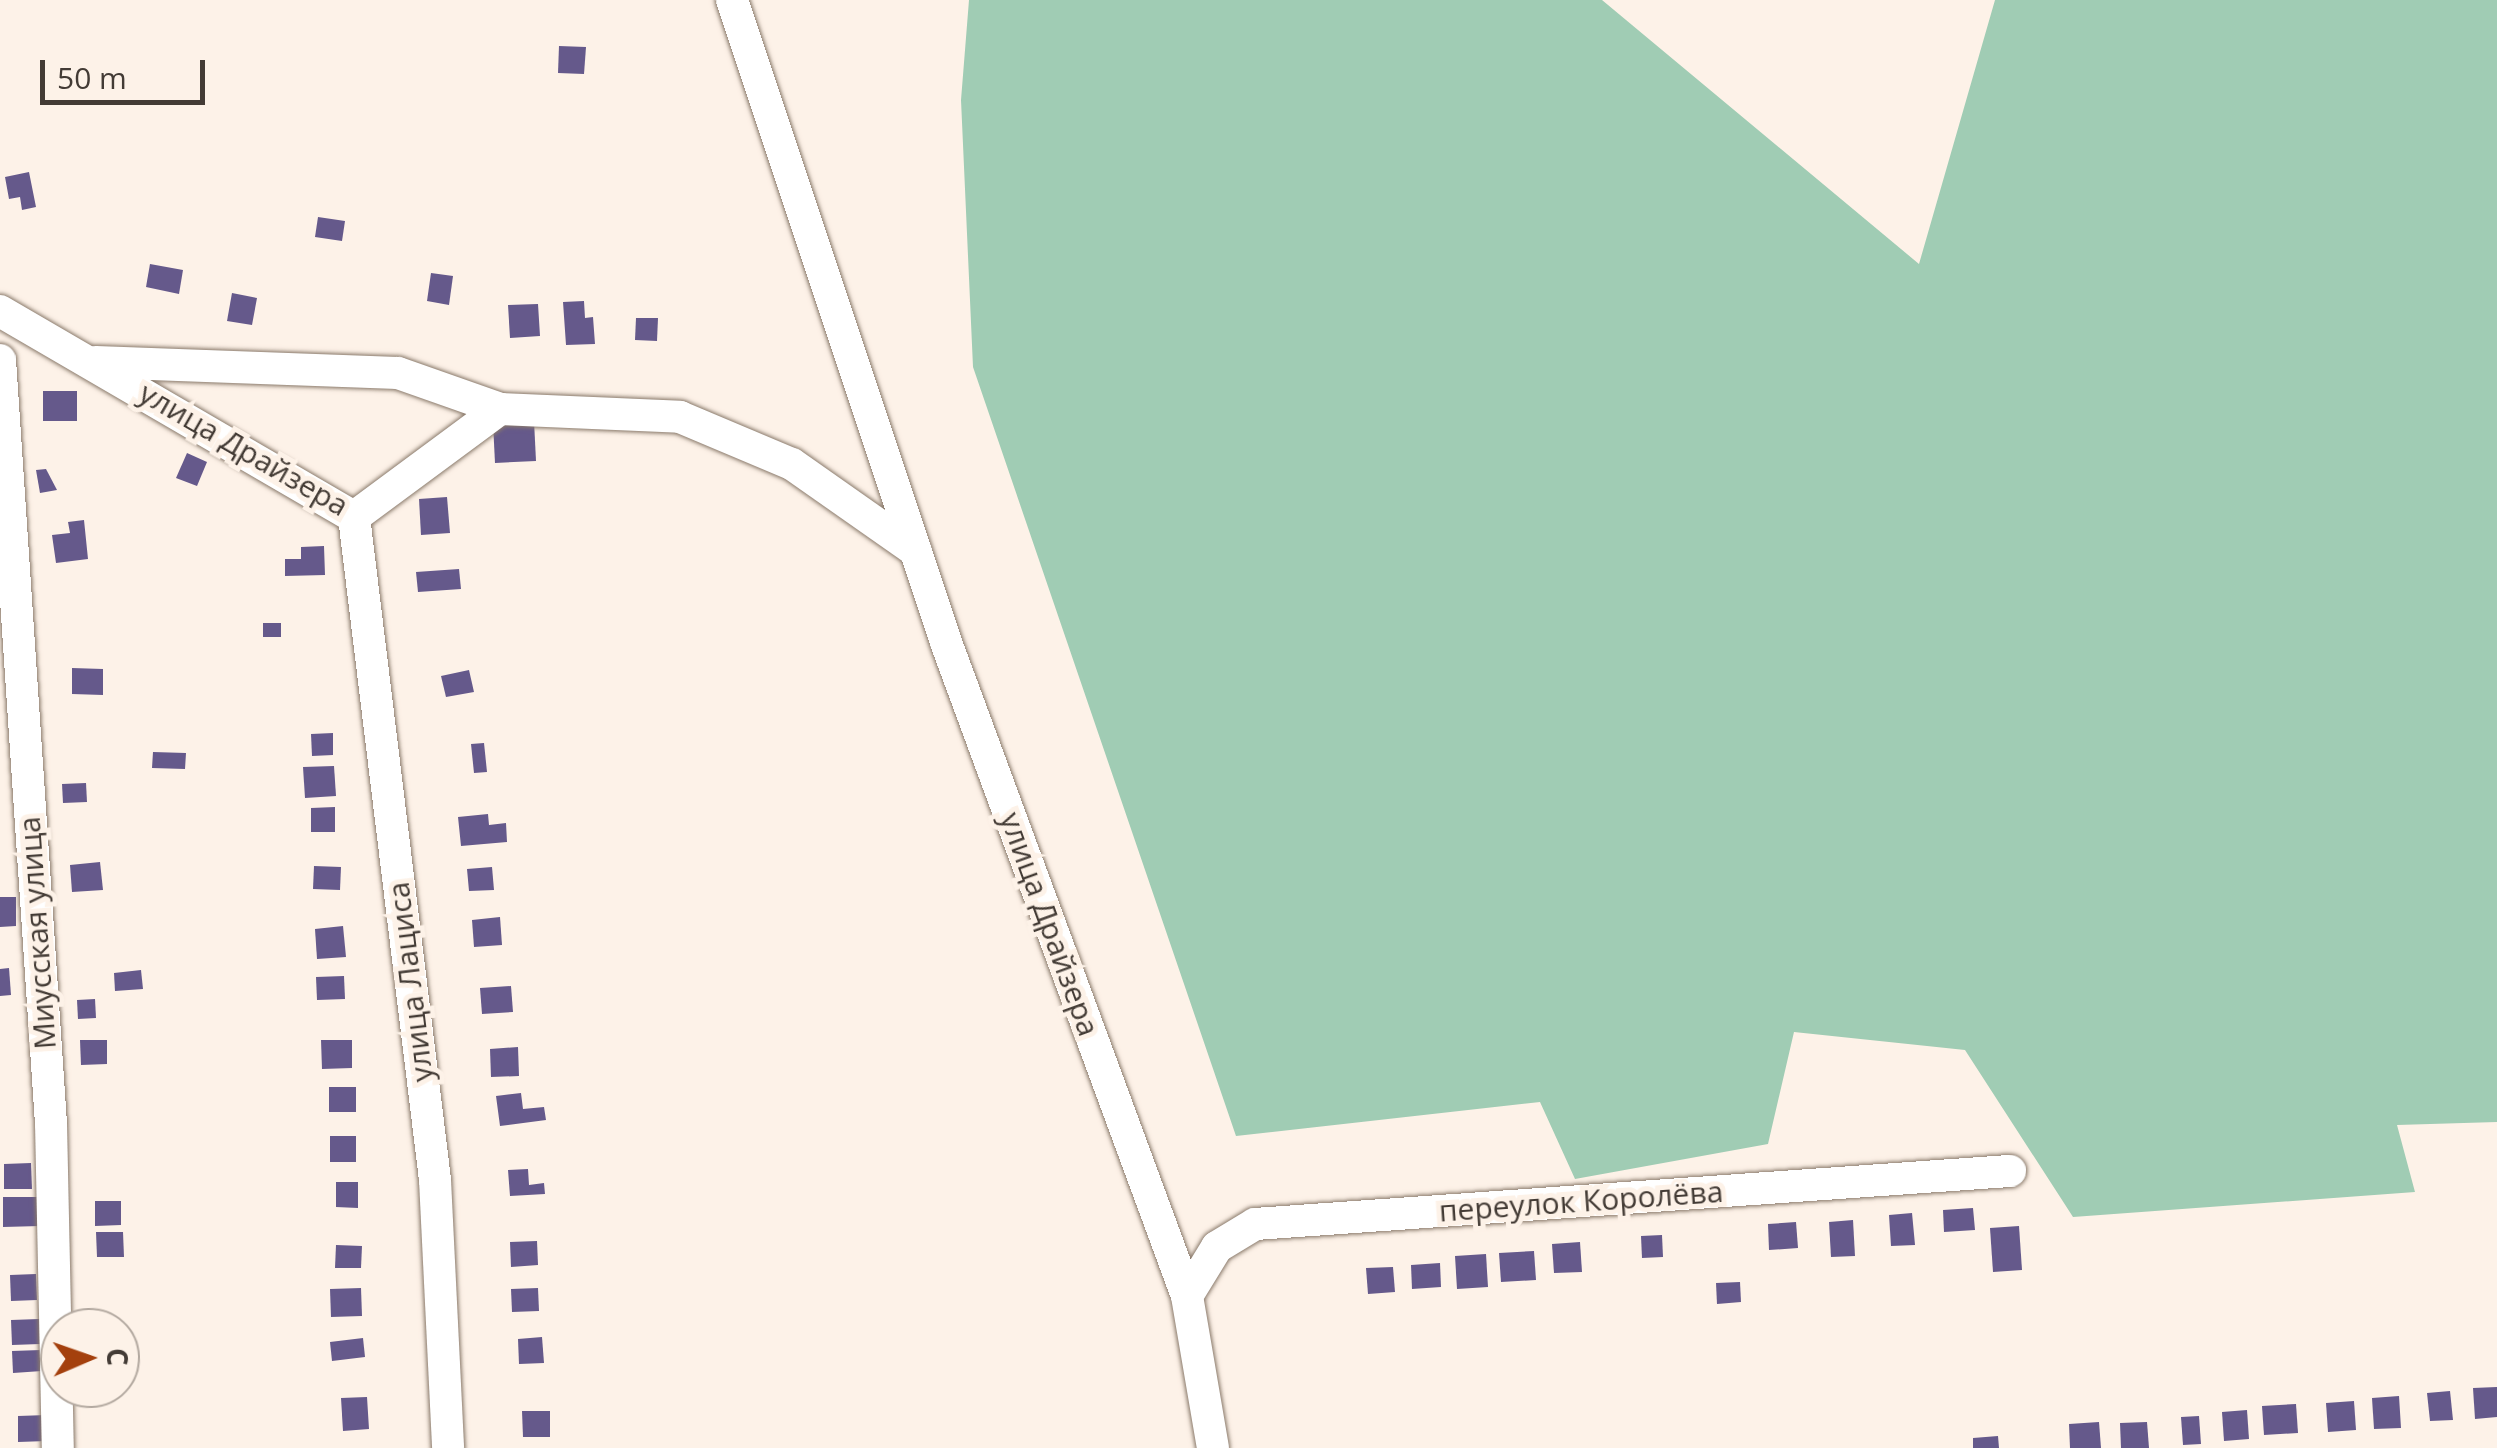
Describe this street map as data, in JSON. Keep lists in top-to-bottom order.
{
  "streets": {
    "street": [
      "улица Драйзера",
      "Миусская улица",
      "улица Лациса",
      "переулок Королёва"
    ]
  },
  "crossings": [
    ["улица Драйзера", "улица Лациса"],
    ["улица Драйзера", "переулок Королёва"]
  ],
  "scale_bar": "50 m",
  "north": "right"
}
